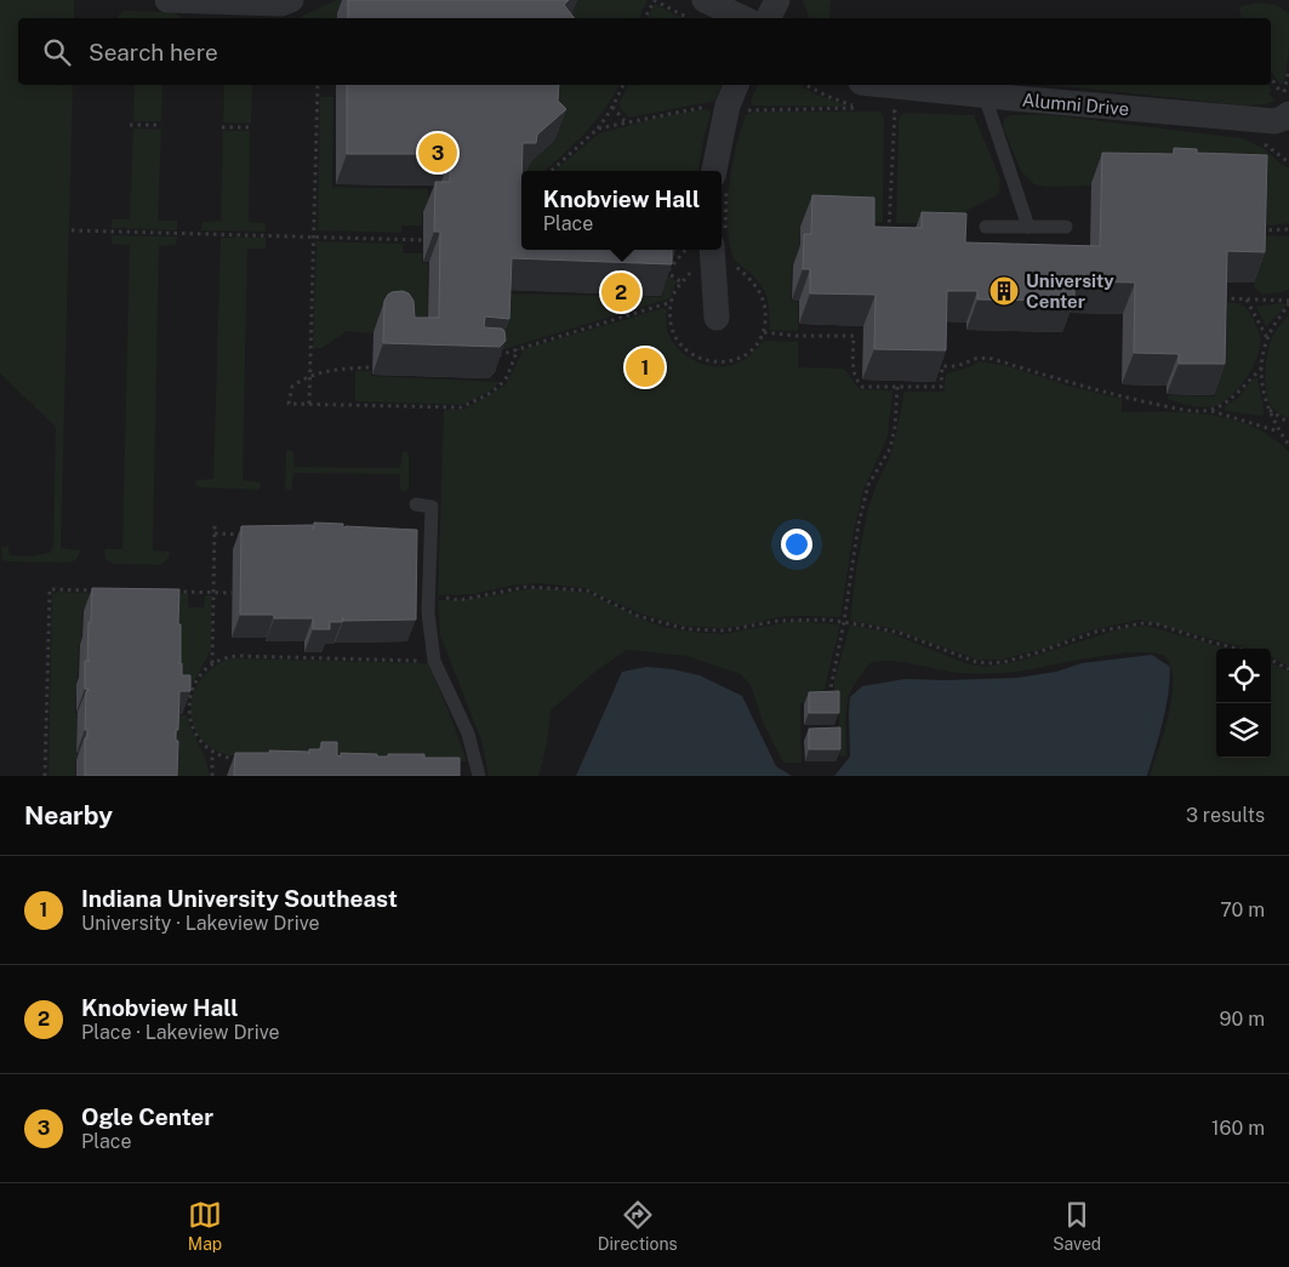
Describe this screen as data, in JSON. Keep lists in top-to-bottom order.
{
  "streets": {
    "street": ["Alumni Drive"]
  },
  "places": {
    "building": ["University Center"]
  },
  "page": {
    "search": "Search here",
    "pins": ["3", "2", "1"],
    "popup": ["Knobview Hall", "Place"],
    "heading": ["Nearby", "3 results"],
    "list": [
      {
        "mark": "1",
        "name": "Indiana University Southeast",
        "note": "University · Lakeview Drive",
        "value": "70 m"
      },
      {
        "mark": "2",
        "name": "Knobview Hall",
        "note": "Place · Lakeview Drive",
        "value": "90 m"
      },
      {
        "mark": "3",
        "name": "Ogle Center",
        "note": "Place",
        "value": "160 m"
      }
    ],
    "nav": ["Map", "Directions", "Saved"]
  }
}
